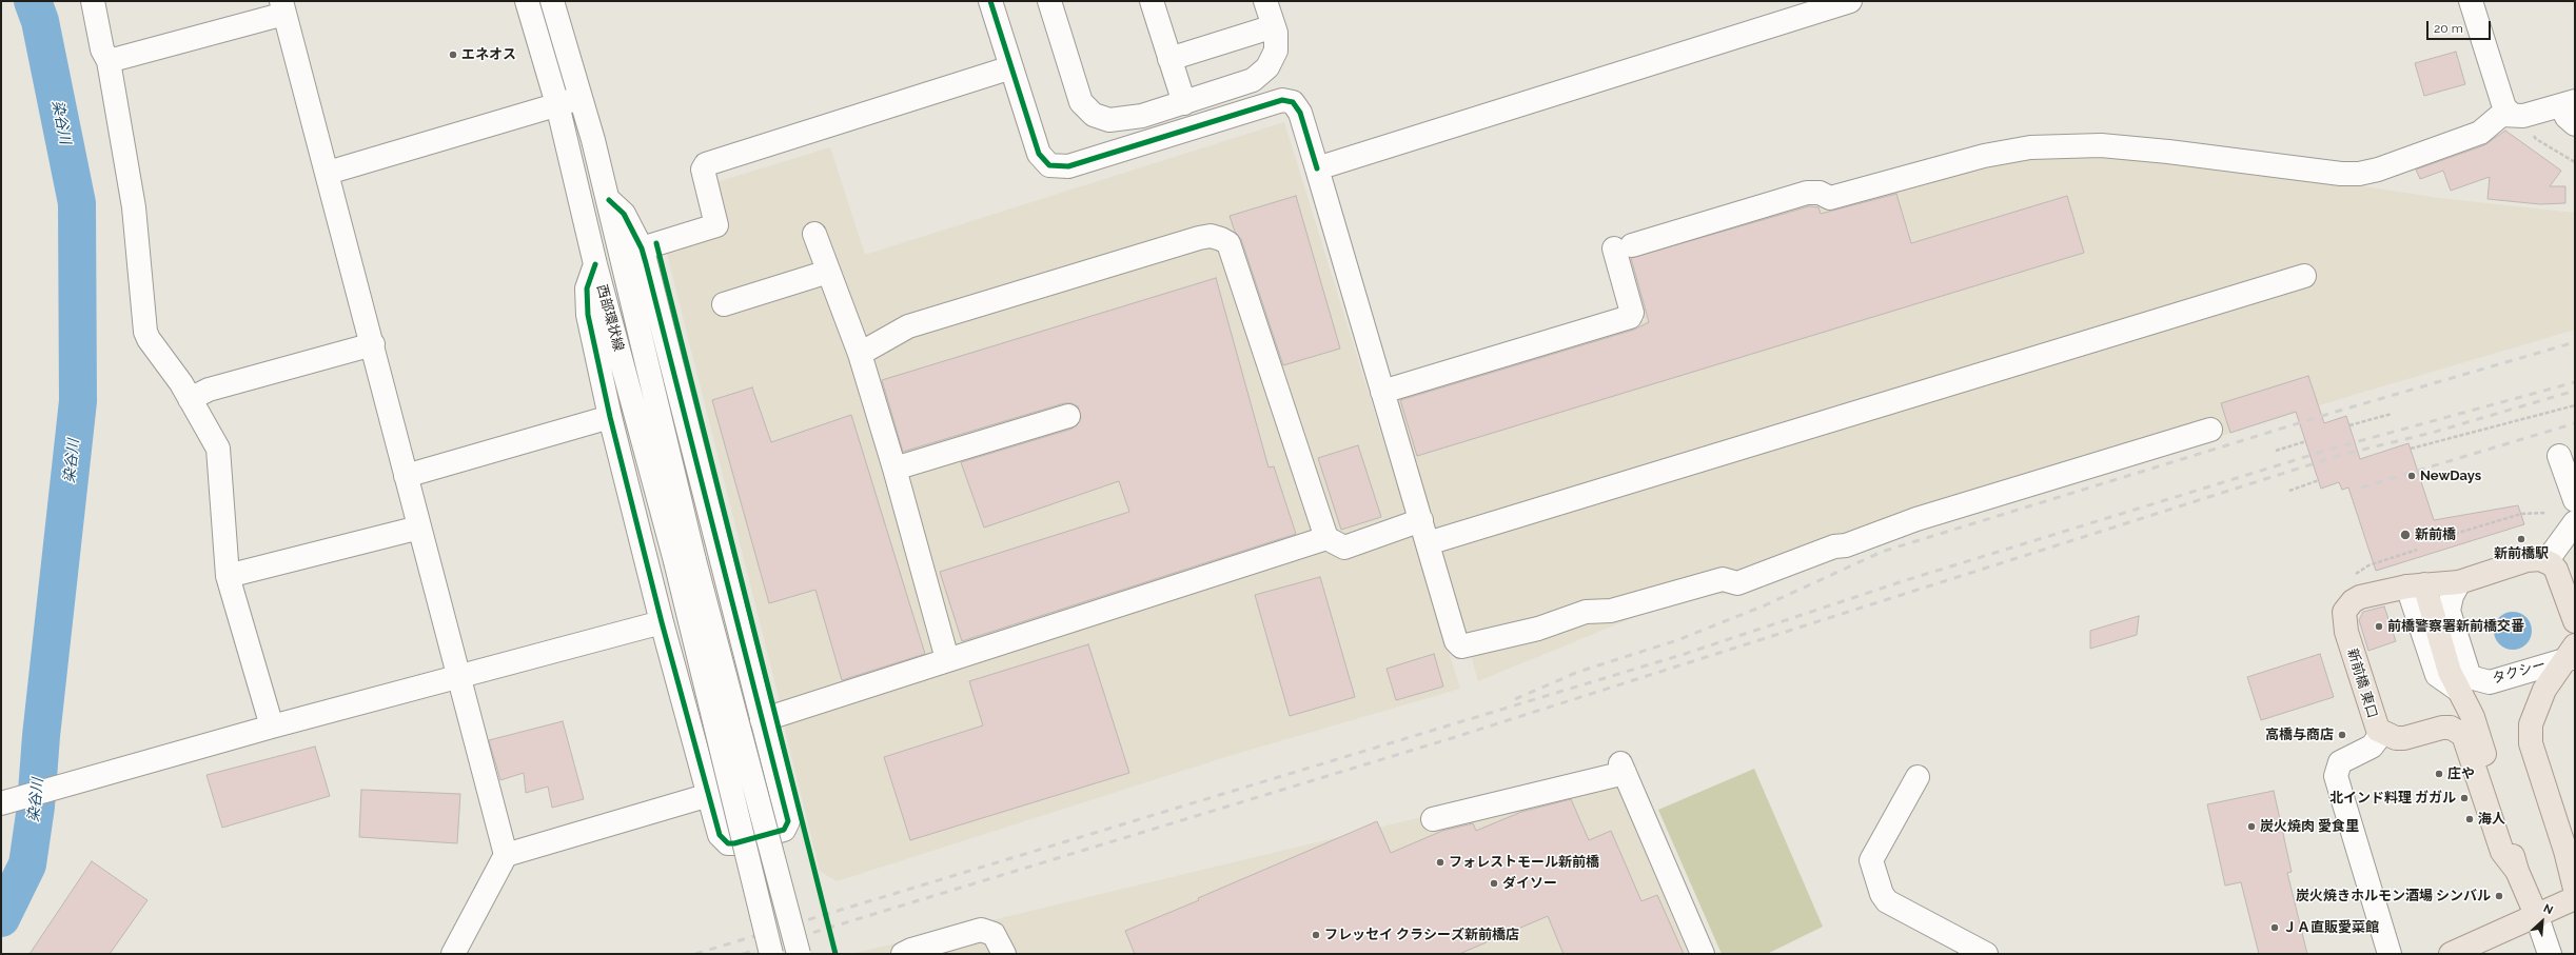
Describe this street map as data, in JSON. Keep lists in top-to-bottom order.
{
  "streets": {
    "main road": ["新前橋 東口"],
    "street": ["西部環状線", "タクシー"]
  },
  "crossings": [
    ["タクシー", "新前橋 東口"]
  ],
  "water": ["染谷川"],
  "places": [
    "エネオス",
    "NewDays",
    "新前橋",
    "新前橋駅",
    "前橋警察署新前橋交番",
    "高橋与商店",
    "庄や",
    "北インド料理 ガガル",
    "海人",
    "炭火焼肉 愛食里",
    "フォレストモール新前橋",
    "ダイソー",
    "炭火焼きホルモン酒場 シンバル",
    "ＪＡ直販愛菜館",
    "フレッセイ クラシーズ新前橋店"
  ],
  "scale_bar": "20 m",
  "north": "top right"
}
